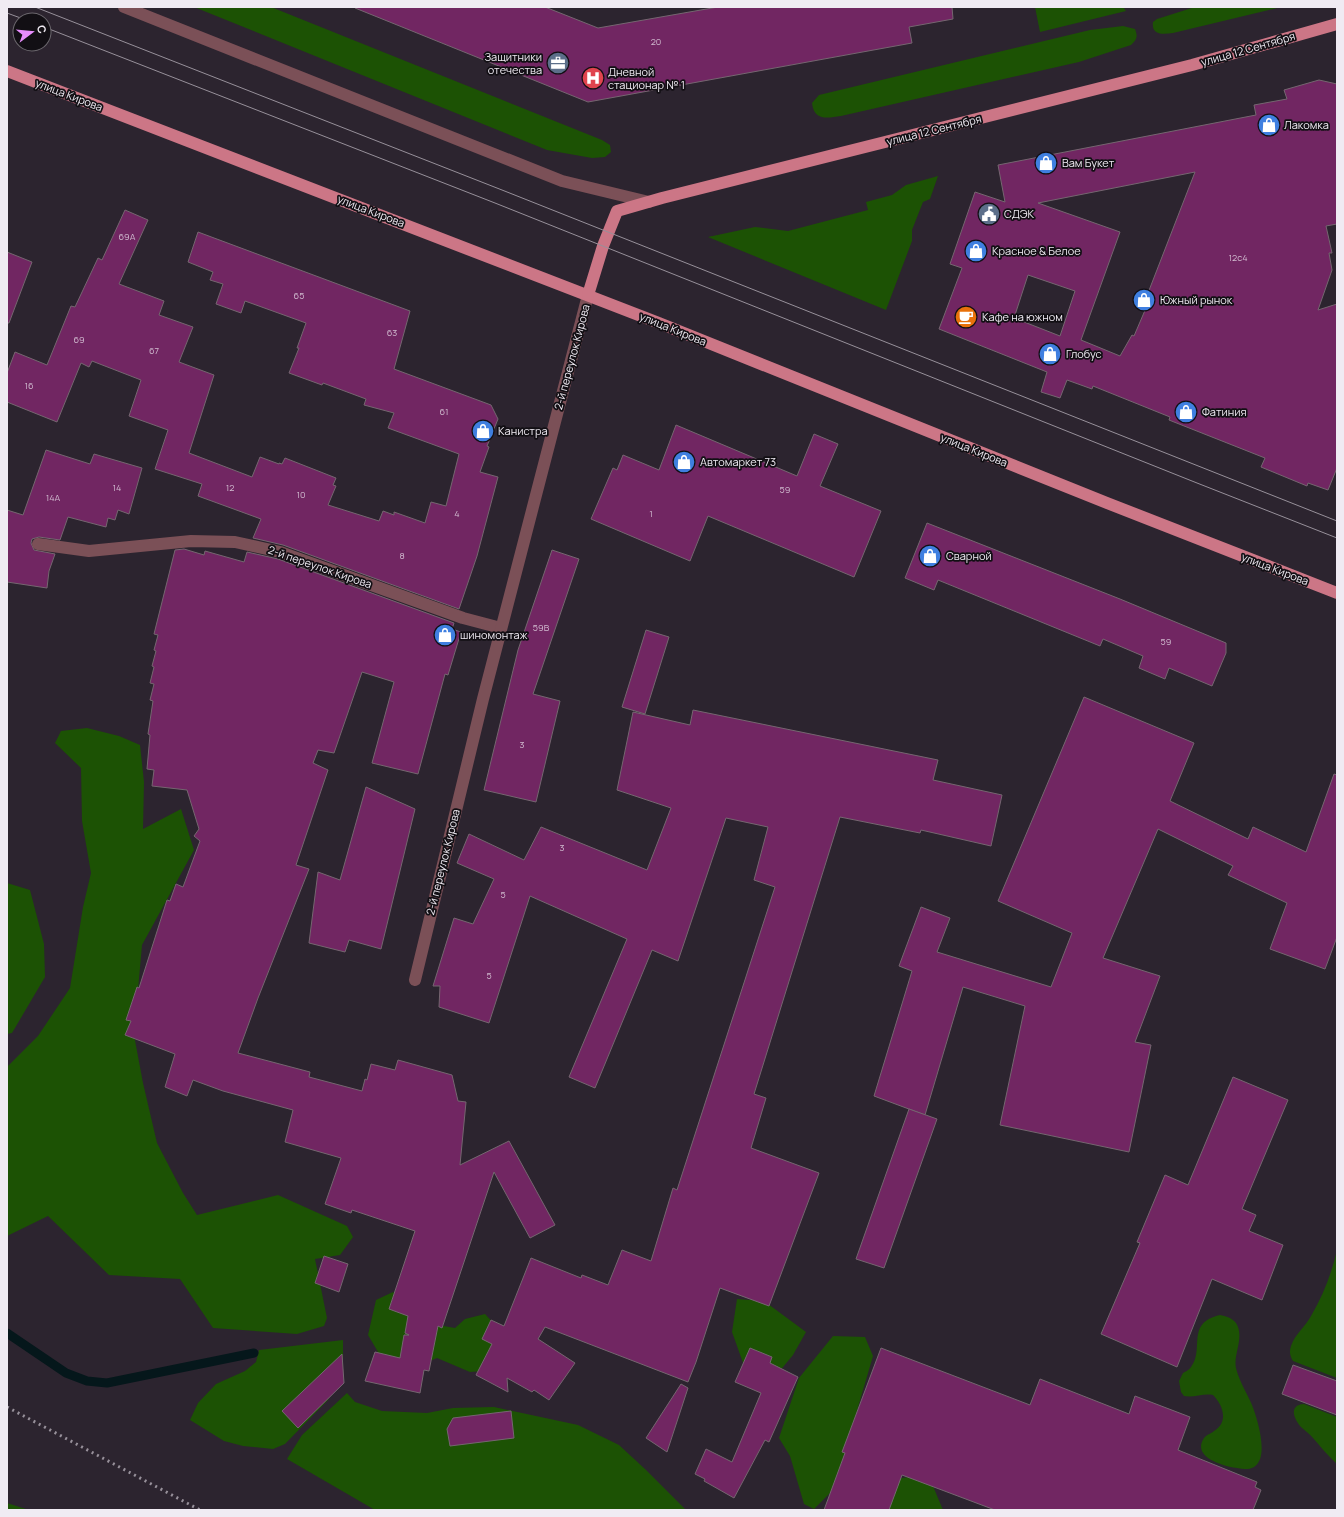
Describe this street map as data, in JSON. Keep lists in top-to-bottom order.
{
  "streets": {
    "main road": ["улица 12 Сентября", "улица Кирова"],
    "street": ["2-й переулок Кирова"]
  },
  "crossings": [
    ["улица 12 Сентября", "улица Кирова"],
    ["улица 12 Сентября", "2-й переулок Кирова"],
    ["улица Кирова", "2-й переулок Кирова"]
  ],
  "places": {
    "office": ["Защитники отечества"],
    "hospital": ["Дневной стационар № 1"],
    "shop": [
      "Лакомка",
      "Вам Букет",
      "Красное & Белое",
      "Южный рынок",
      "Глобус",
      "Фатиния",
      "Канистра",
      "Автомаркет 73",
      "Сварной",
      "шиномонтаж"
    ],
    "public building": ["СДЭК"],
    "cafe": ["Кафе на южном"]
  },
  "house_numbers": [
    "20",
    "69А",
    "12с4",
    "65",
    "63",
    "69",
    "67",
    "16",
    "61",
    "14",
    "12",
    "59",
    "10",
    "14А",
    "4",
    "1",
    "8",
    "59В",
    "59",
    "3",
    "3",
    "5",
    "5"
  ],
  "north": "right"
}
